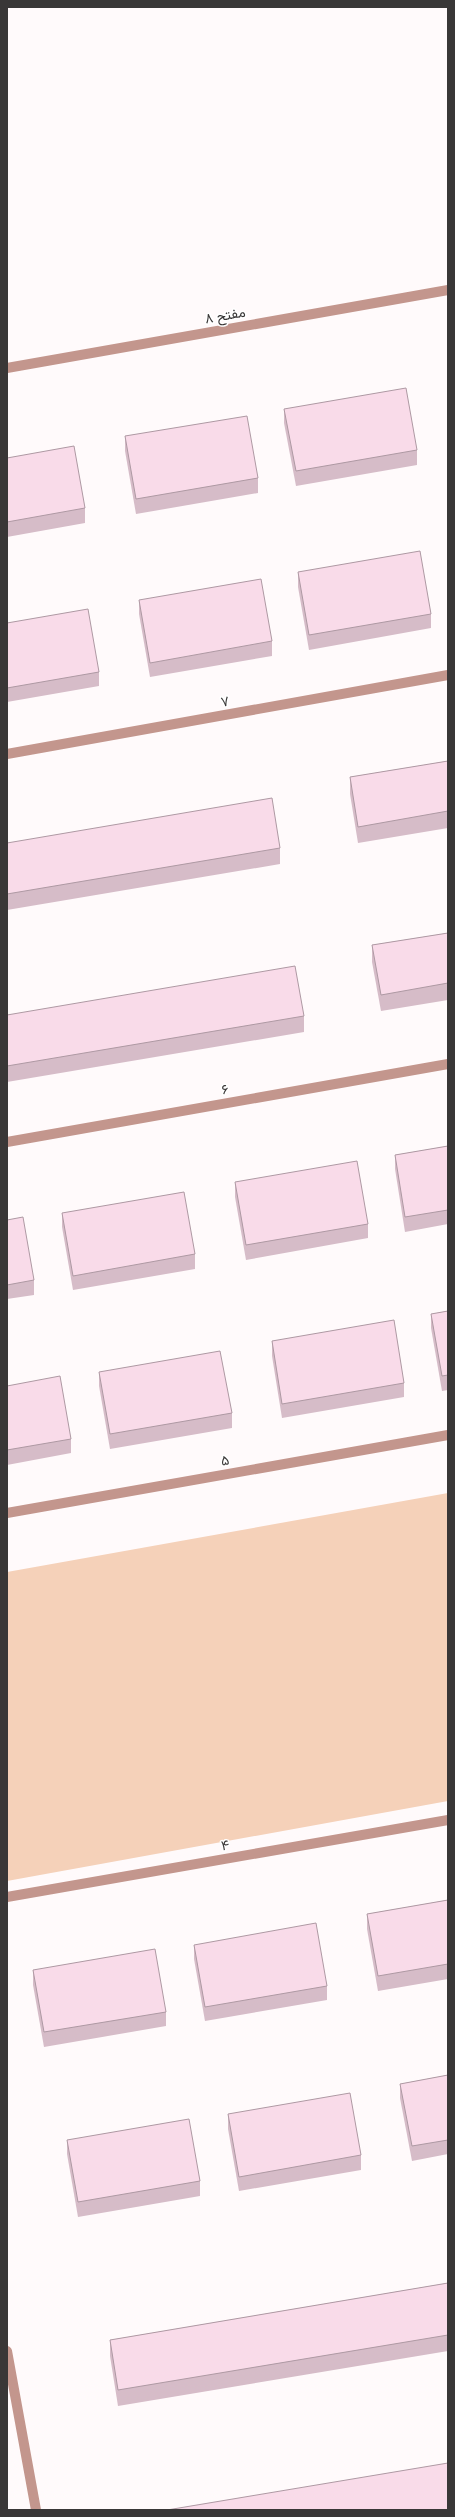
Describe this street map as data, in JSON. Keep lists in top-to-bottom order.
{
  "streets": {
    "street": [
      "۸ مفتح",
      "۷",
      "۶",
      "۵",
      "۴"
    ]
  }
}
